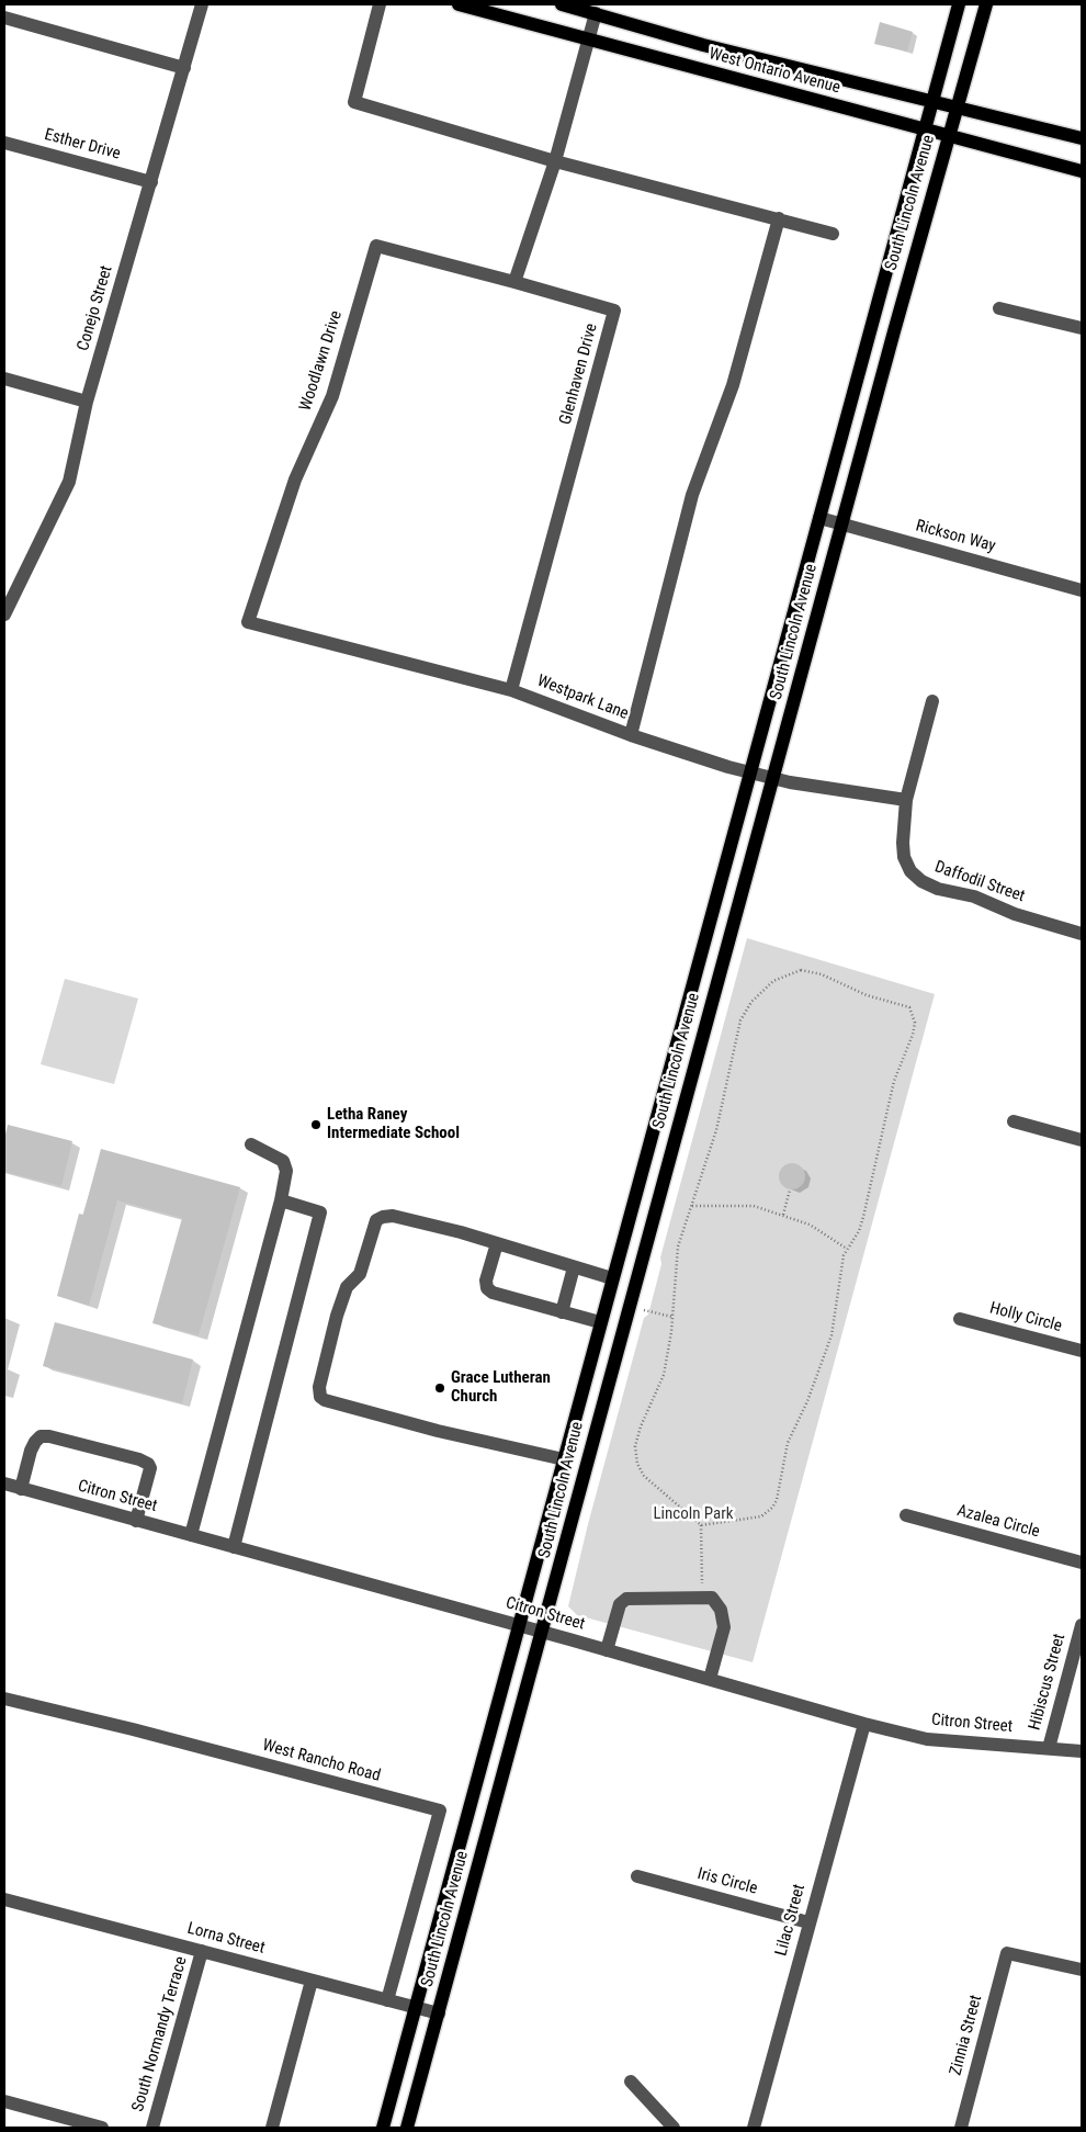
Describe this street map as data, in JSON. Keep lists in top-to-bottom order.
{
  "streets": {
    "main road": ["West Ontario Avenue", "South Lincoln Avenue"],
    "street": [
      "Esther Drive",
      "Conejo Street",
      "Woodlawn Drive",
      "Glenhaven Drive",
      "Rickson Way",
      "Westpark Lane",
      "Daffodil Street",
      "Holly Circle",
      "Citron Street",
      "Azalea Circle",
      "Hibiscus Street",
      "West Rancho Road",
      "Iris Circle",
      "Lilac Street",
      "Lorna Street",
      "South Normandy Terrace",
      "Zinnia Street"
    ]
  },
  "crossings": [
    ["West Ontario Avenue", "South Lincoln Avenue"],
    ["Esther Drive", "Conejo Street"],
    ["South Lincoln Avenue", "Rickson Way"],
    ["South Lincoln Avenue", "Westpark Lane"],
    ["South Lincoln Avenue", "Citron Street"],
    ["South Lincoln Avenue", "Lorna Street"],
    ["Woodlawn Drive", "Glenhaven Drive"],
    ["Woodlawn Drive", "Westpark Lane"],
    ["Glenhaven Drive", "Westpark Lane"],
    ["Westpark Lane", "Daffodil Street"],
    ["Citron Street", "Hibiscus Street"],
    ["Citron Street", "Lilac Street"],
    ["West Rancho Road", "Lorna Street"],
    ["Iris Circle", "Lilac Street"],
    ["Lorna Street", "South Normandy Terrace"]
  ],
  "parks": ["Lincoln Park"],
  "places": ["Letha Raney Intermediate School", "Grace Lutheran Church"]
}
